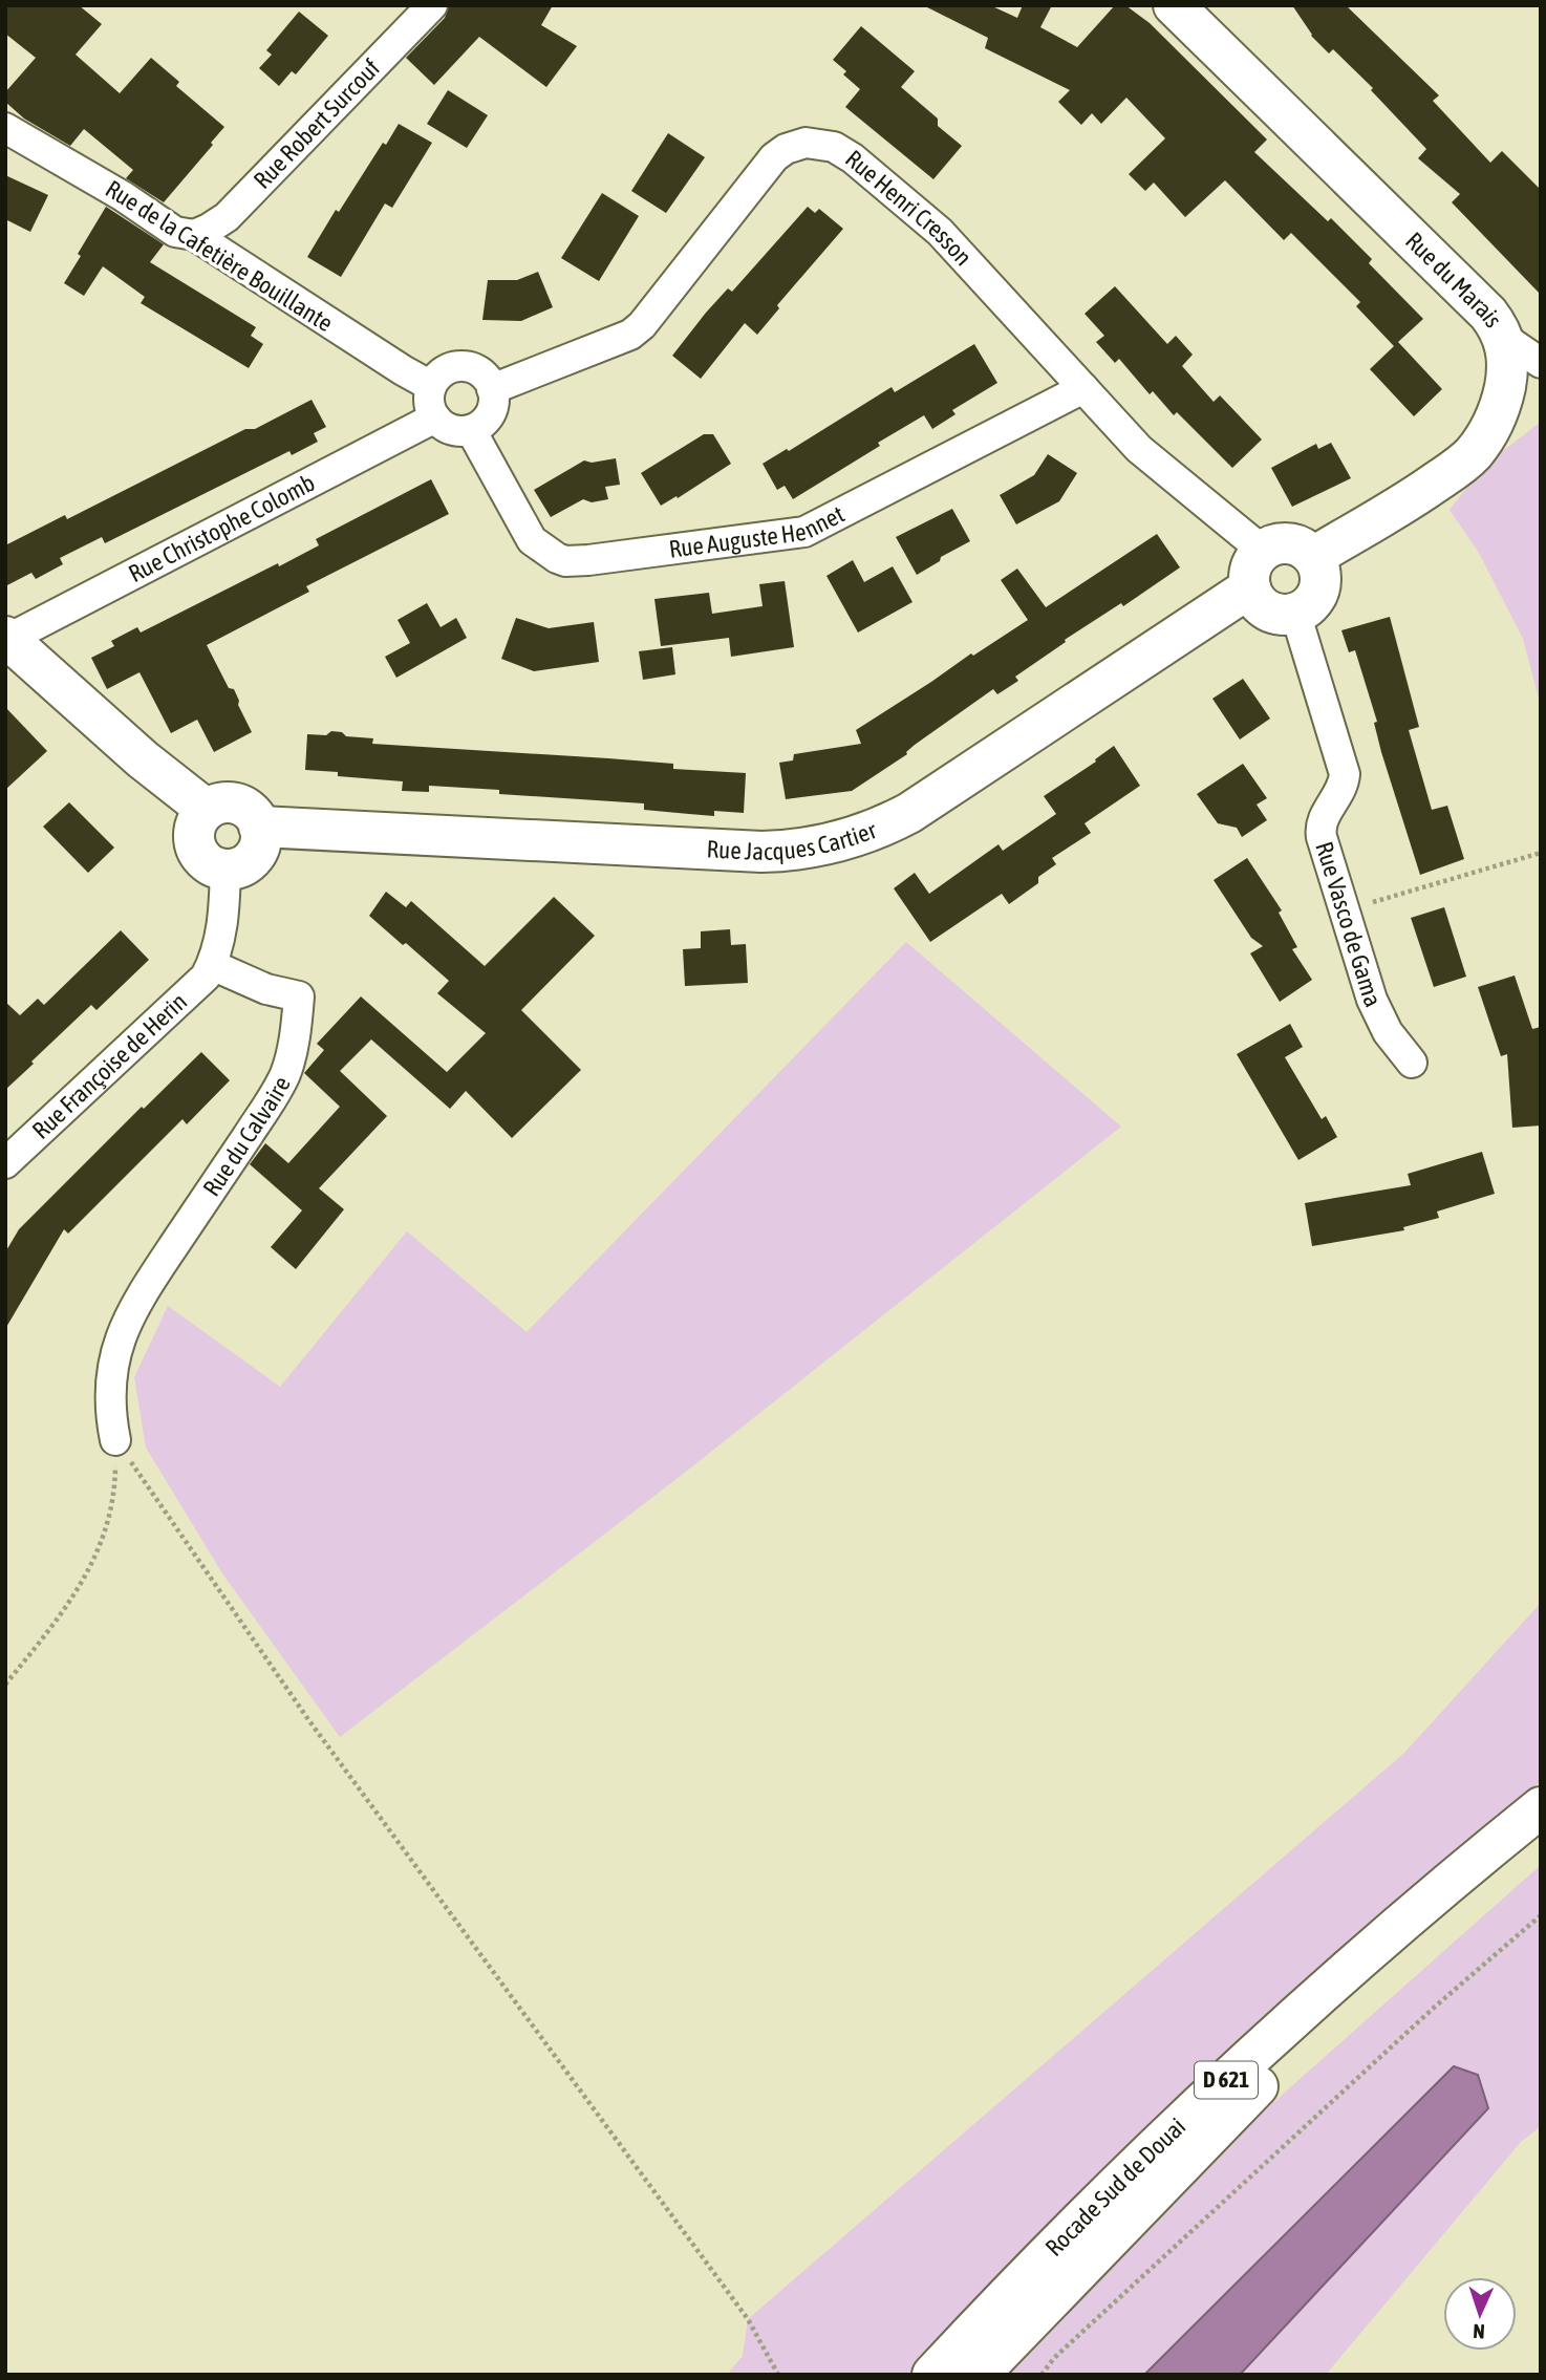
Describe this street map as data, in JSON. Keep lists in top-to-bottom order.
{
  "streets": {
    "main road": [
      "Rue du Marais",
      "Rue Jacques Cartier",
      "D 621",
      "Rocade Sud de Douai"
    ],
    "street": [
      "Rue Robert Surcouf",
      "Rue Henri Cresson",
      "Rue de la Cafetière Bouillante",
      "Rue Christophe Colomb",
      "Rue Auguste Hennet",
      "Rue Vasco de Gama",
      "Rue Françoise de Herin",
      "Rue du Calvaire"
    ]
  },
  "crossings": [
    ["Rue Robert Surcouf", "Rue de la Cafetière Bouillante"],
    ["Rue Henri Cresson", "Rue de la Cafetière Bouillante"],
    ["Rue Henri Cresson", "Rue du Marais"],
    ["Rue Henri Cresson", "Rue Christophe Colomb"],
    ["Rue Henri Cresson", "Rue Auguste Hennet"],
    ["Rue Henri Cresson", "Rue Jacques Cartier"],
    ["Rue Henri Cresson", "Rue Vasco de Gama"],
    ["Rue de la Cafetière Bouillante", "Rue Christophe Colomb"],
    ["Rue de la Cafetière Bouillante", "Rue Auguste Hennet"],
    ["Rue du Marais", "Rue Jacques Cartier"],
    ["Rue du Marais", "Rue Vasco de Gama"],
    ["Rue Christophe Colomb", "Rue Auguste Hennet"],
    ["Rue Jacques Cartier", "Rue Vasco de Gama"],
    ["Rue Françoise de Herin", "Rue du Calvaire"]
  ],
  "north": "bottom"
}
